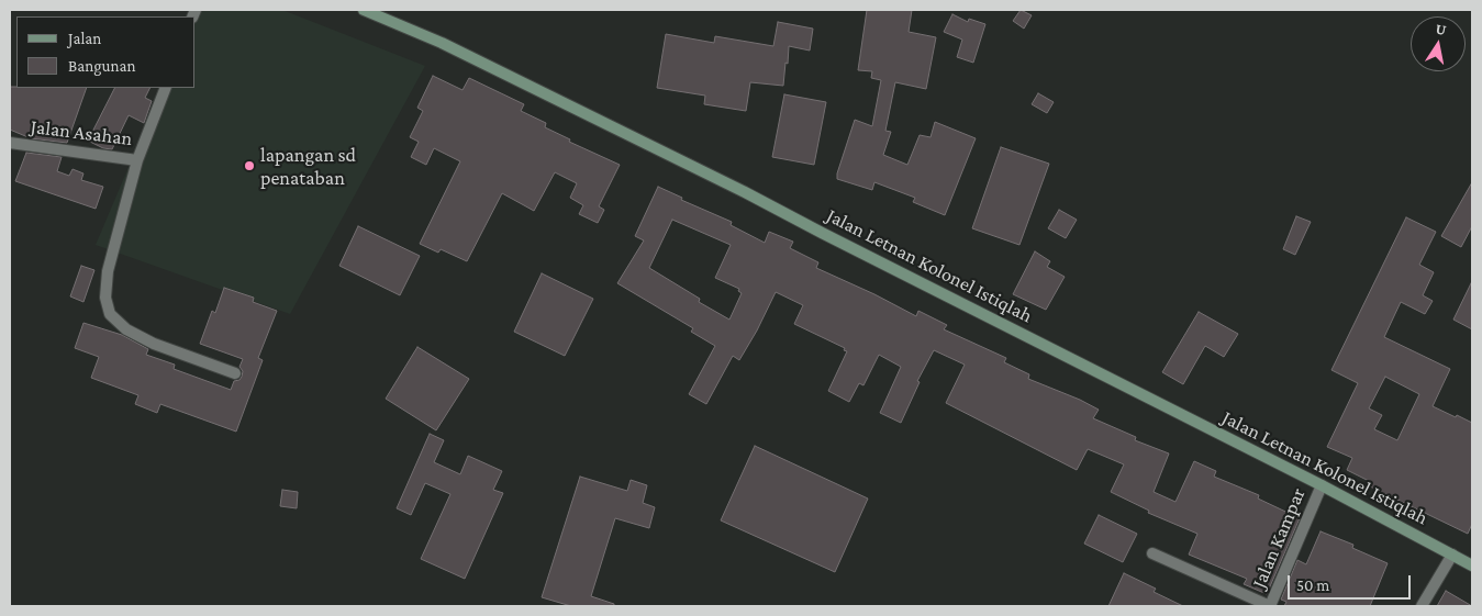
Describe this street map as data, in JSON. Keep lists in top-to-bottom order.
{
  "streets": {
    "street": ["Jalan Asahan", "Jalan Letnan Kolonel Istiqlah", "Jalan Kampar"]
  },
  "crossings": [
    ["Jalan Letnan Kolonel Istiqlah", "Jalan Kampar"]
  ],
  "places": ["lapangan sd penataban"],
  "legend": ["Jalan", "Bangunan"],
  "scale_bar": "50 m",
  "north": "top"
}
